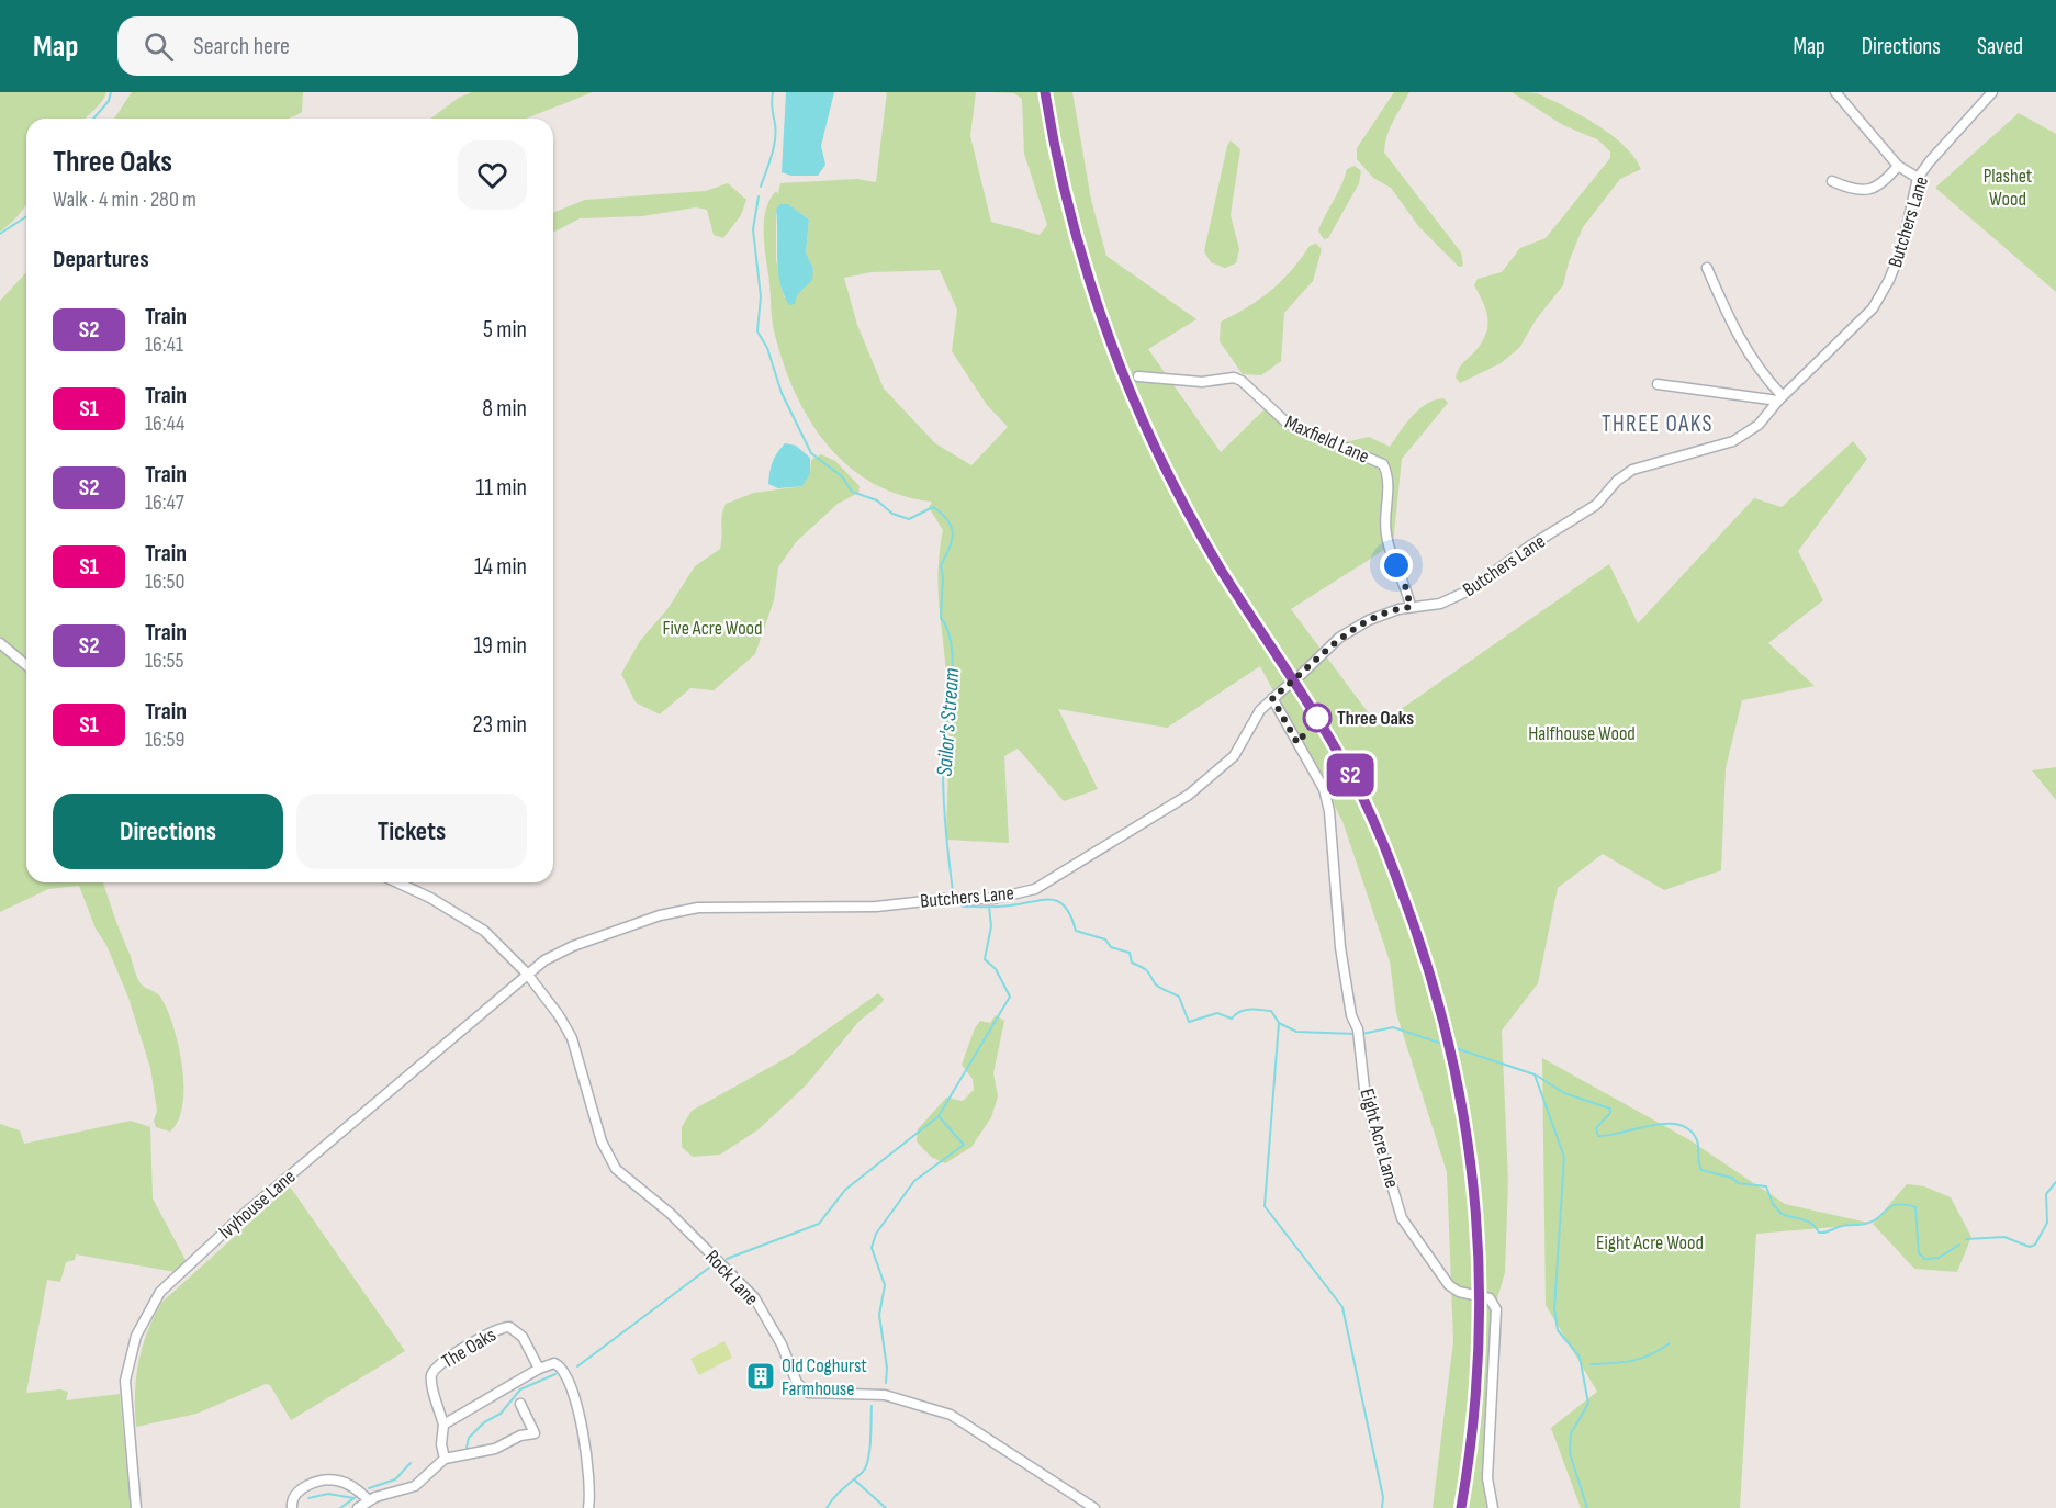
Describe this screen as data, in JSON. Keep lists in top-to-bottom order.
{
  "streets": {
    "street": [
      "Butchers Lane",
      "Maxfield Lane",
      "Eight Acre Lane",
      "Ivyhouse Lane",
      "Rock Lane",
      "The Oaks"
    ]
  },
  "crossings": [
    ["Butchers Lane", "Maxfield Lane"],
    ["Butchers Lane", "Eight Acre Lane"],
    ["Butchers Lane", "Ivyhouse Lane"],
    ["Butchers Lane", "Rock Lane"],
    ["Ivyhouse Lane", "Rock Lane"]
  ],
  "districts": ["THREE OAKS"],
  "water": ["Sailor's Stream"],
  "parks": [
    "Plashet Wood",
    "Five Acre Wood",
    "Halfhouse Wood",
    "Eight Acre Wood"
  ],
  "places": {
    "other": ["Three Oaks"],
    "building": ["Old Coghurst Farmhouse"]
  },
  "page": {
    "header": "Map",
    "search": "Search here",
    "nav": ["Map", "Directions", "Saved"],
    "on_map": "S2",
    "heading": [
      ["Three Oaks", "Walk · 4 min · 280 m"],
      "Departures"
    ],
    "list": [
      {
        "mark": "S2",
        "name": "Train",
        "note": "16:41",
        "value": "5 min"
      },
      {
        "mark": "S1",
        "name": "Train",
        "note": "16:44",
        "value": "8 min"
      },
      {
        "mark": "S2",
        "name": "Train",
        "note": "16:47",
        "value": "11 min"
      },
      {
        "mark": "S1",
        "name": "Train",
        "note": "16:50",
        "value": "14 min"
      },
      {
        "mark": "S2",
        "name": "Train",
        "note": "16:55",
        "value": "19 min"
      },
      {
        "mark": "S1",
        "name": "Train",
        "note": "16:59",
        "value": "23 min"
      }
    ],
    "buttons": ["Directions", "Tickets"]
  }
}
